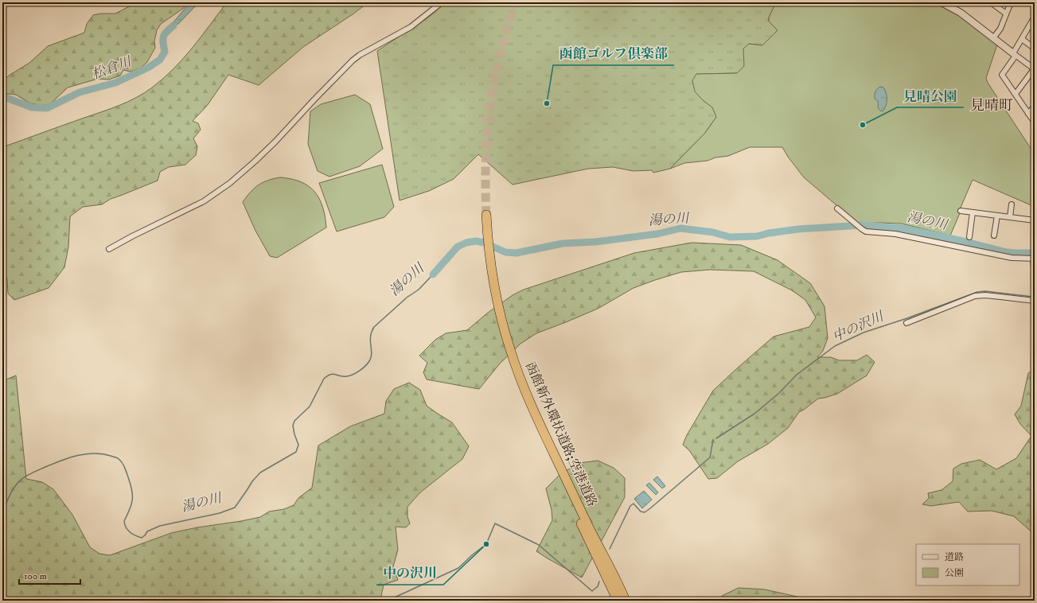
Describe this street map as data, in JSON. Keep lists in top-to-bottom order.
{
  "streets": {
    "highway": ["函館新外環状道路;空港道路"]
  },
  "districts": ["見晴町"],
  "water": ["松倉川", "湯の川", "中の沢川"],
  "places": ["函館ゴルフ倶楽部", "見晴公園", "中の沢川"],
  "legend": ["道路", "公園"],
  "scale_bar": "100 m"
}
